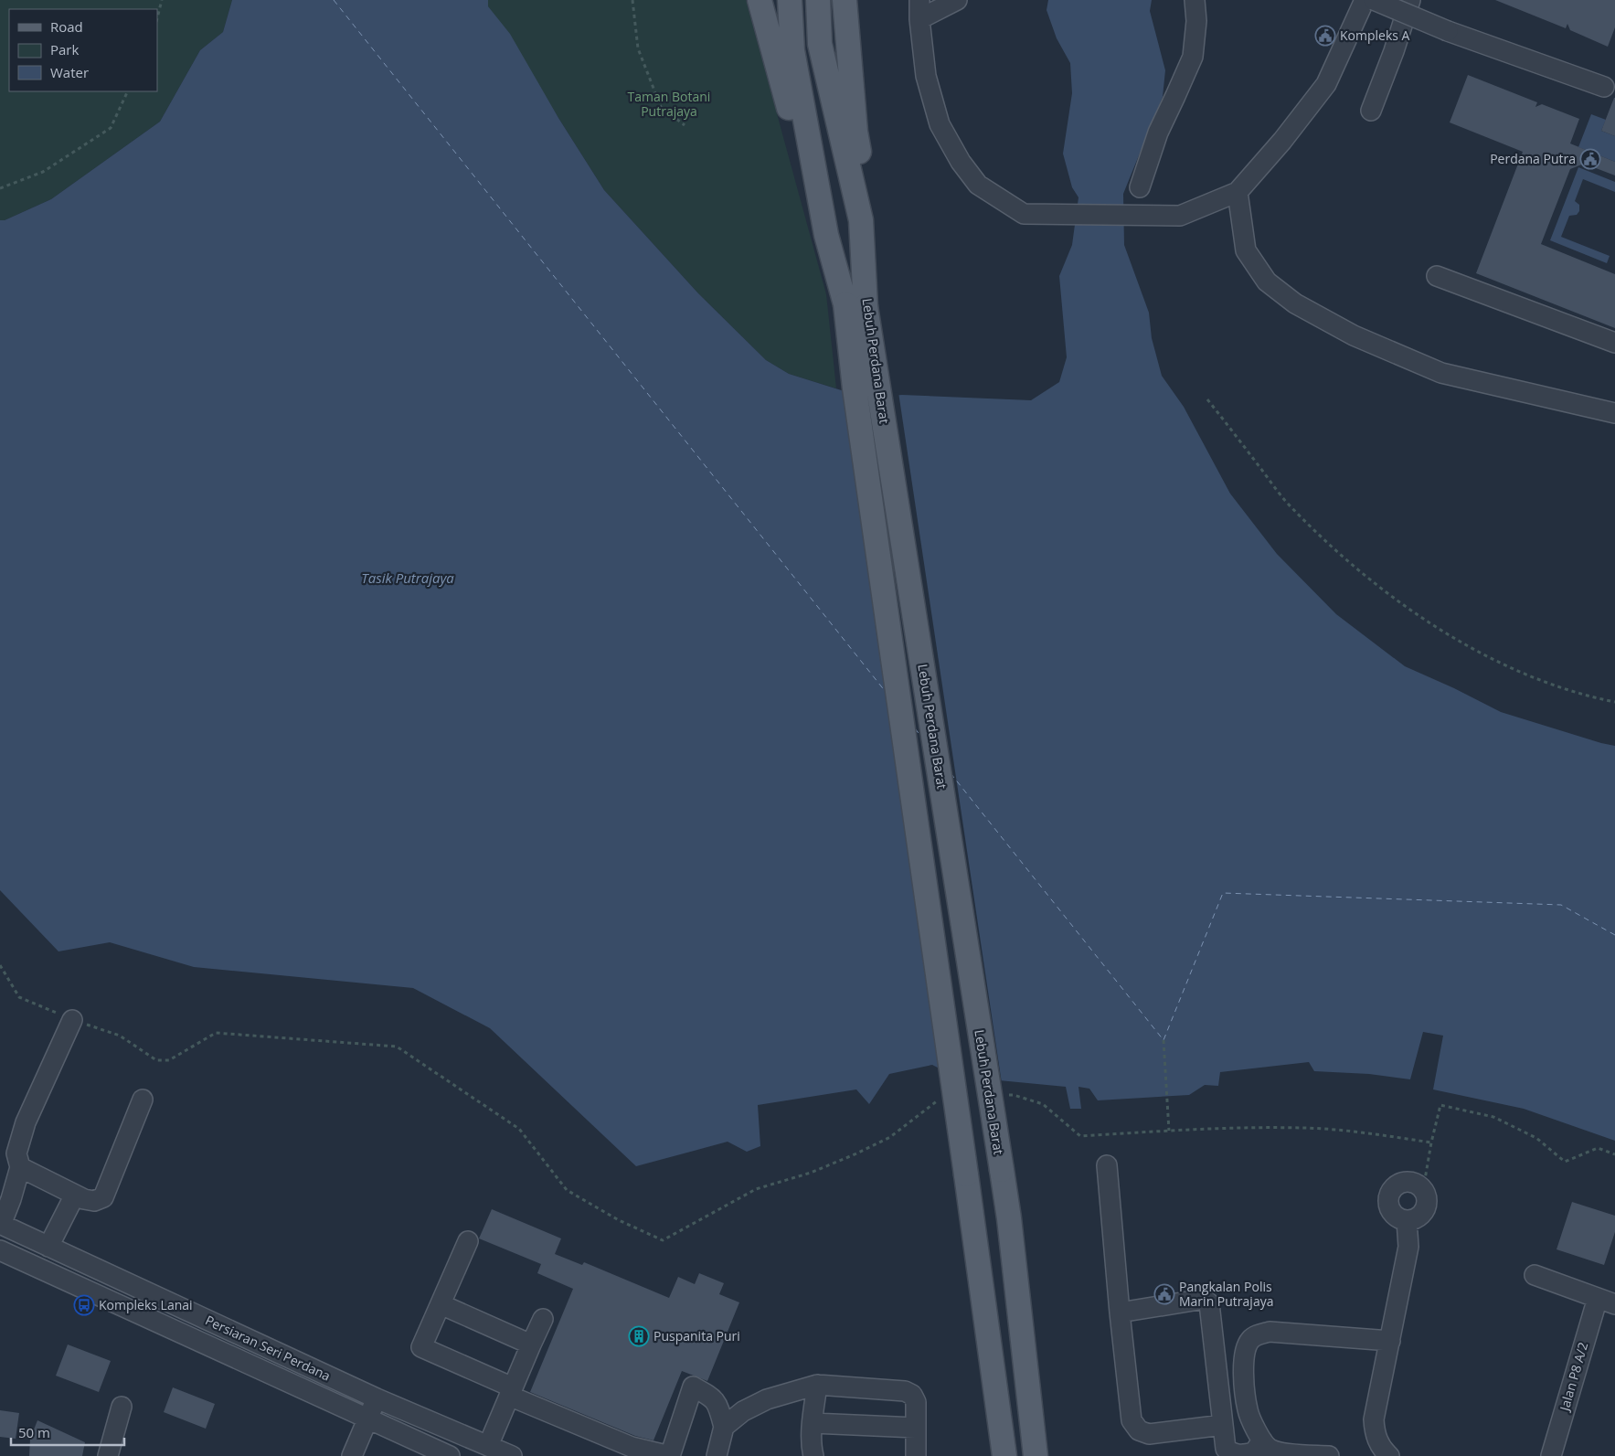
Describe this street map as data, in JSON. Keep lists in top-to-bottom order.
{
  "streets": {
    "main road": ["Lebuh Perdana Barat"],
    "street": ["Persiaran Seri Perdana", "Jalan P8 A/2"]
  },
  "water": ["Tasik Putrajaya"],
  "parks": ["Taman Botani Putrajaya"],
  "places": {
    "public building": ["Kompleks A", "Perdana Putra", "Pangkalan Polis Marin Putrajaya"],
    "bus stop": ["Kompleks Lanai"],
    "building": ["Puspanita Puri"]
  },
  "legend": ["Road", "Park", "Water"],
  "scale_bar": "50 m"
}
